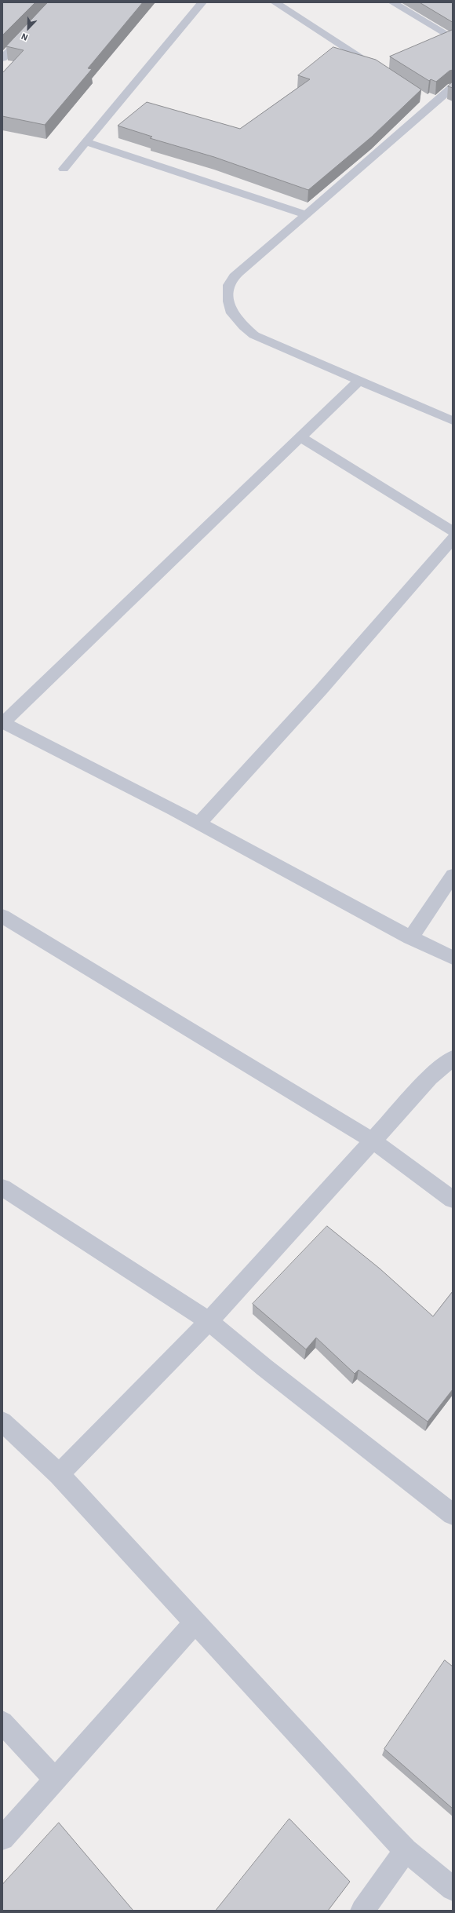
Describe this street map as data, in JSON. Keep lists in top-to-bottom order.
{
  "north": "bottom left"
}
